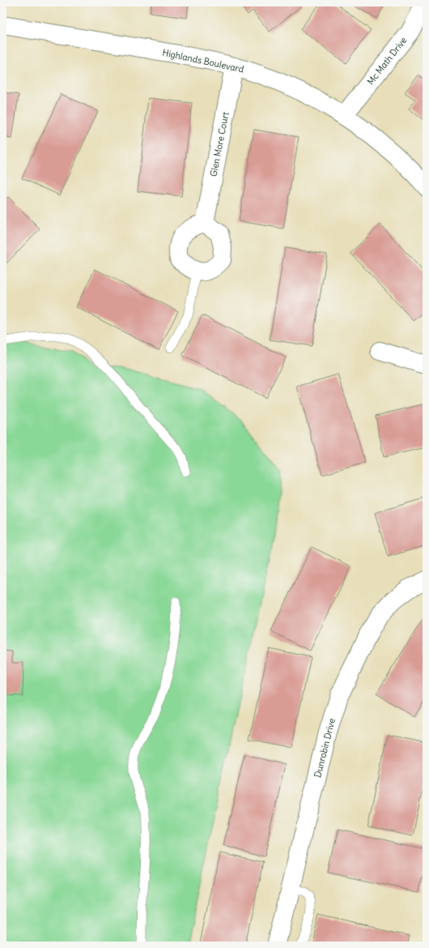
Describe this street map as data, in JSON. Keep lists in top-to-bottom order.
{
  "streets": {
    "street": [
      "Highlands Boulevard",
      "Mc Math Drive",
      "Glen More Court",
      "Dunrobin Drive"
    ]
  },
  "crossings": [
    ["Highlands Boulevard", "Mc Math Drive"],
    ["Highlands Boulevard", "Glen More Court"]
  ]
}
